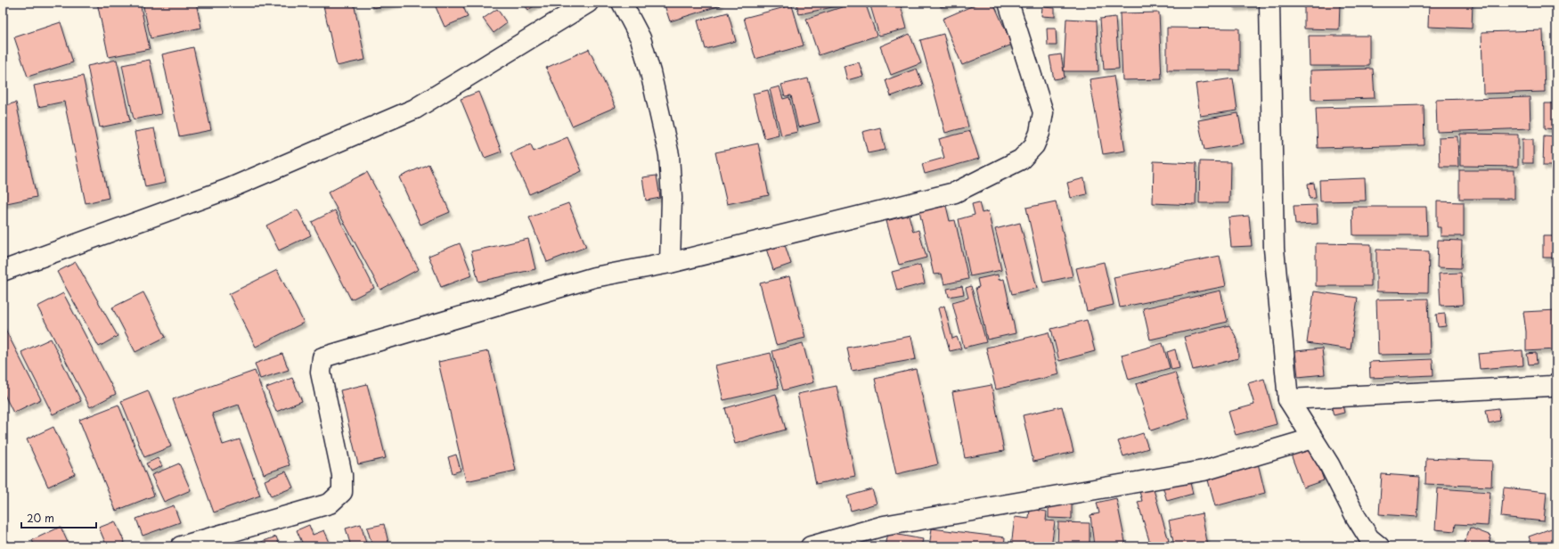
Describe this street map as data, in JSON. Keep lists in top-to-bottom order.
{
  "scale_bar": "20 m"
}
